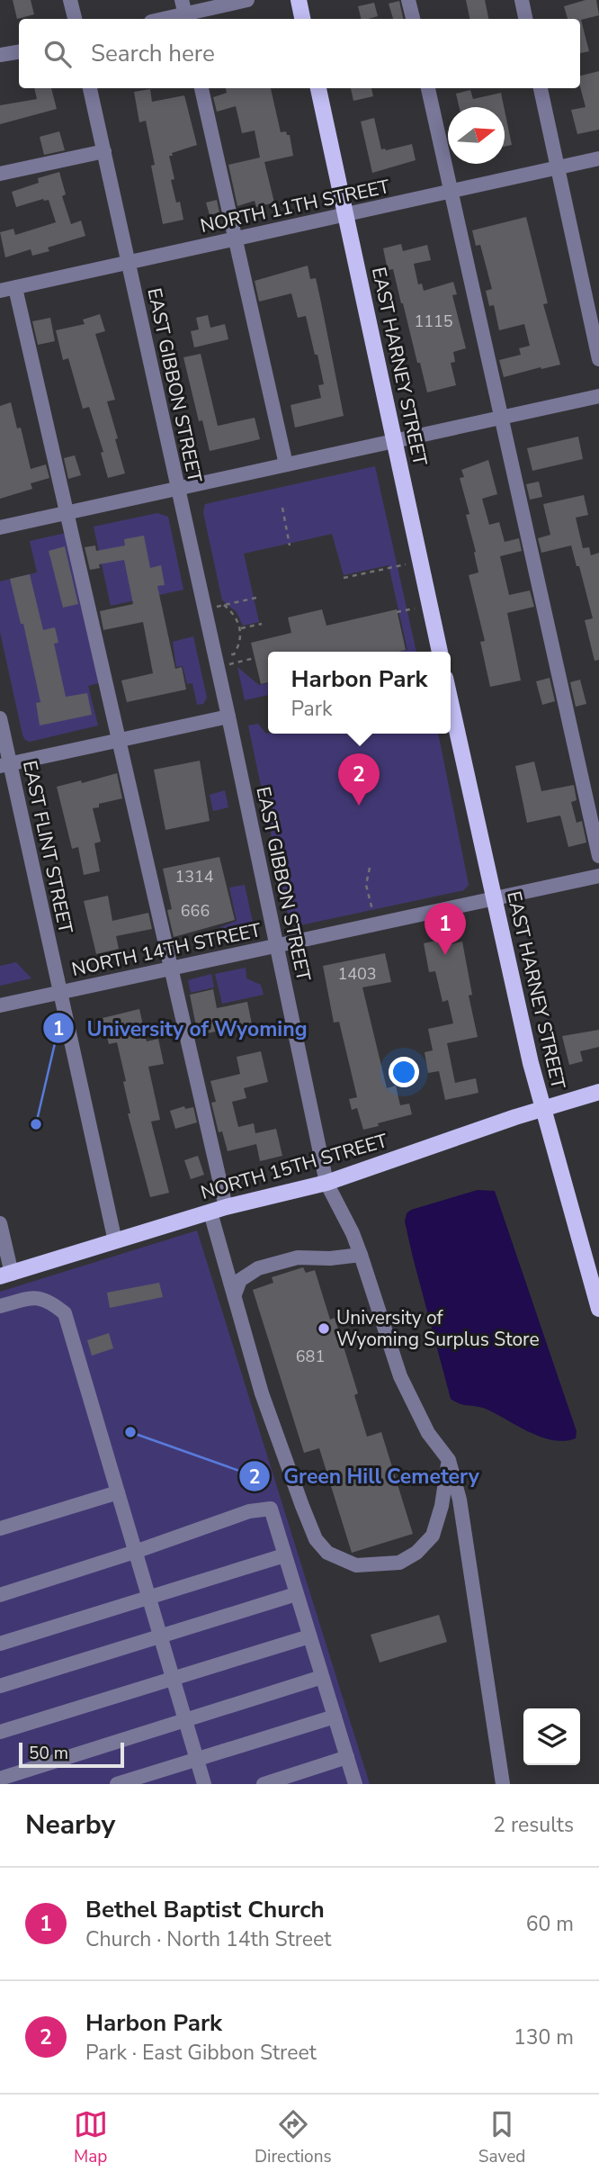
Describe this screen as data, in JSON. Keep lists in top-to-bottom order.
{
  "streets": {
    "main road": ["EAST HARNEY STREET", "NORTH 15TH STREET"],
    "street": [
      "NORTH 11TH STREET",
      "EAST GIBBON STREET",
      "EAST FLINT STREET",
      "NORTH 14TH STREET"
    ]
  },
  "crossings": [
    ["NORTH 11TH STREET", "EAST HARNEY STREET"],
    ["NORTH 11TH STREET", "EAST GIBBON STREET"],
    ["EAST HARNEY STREET", "NORTH 14TH STREET"],
    ["EAST HARNEY STREET", "NORTH 15TH STREET"],
    ["EAST GIBBON STREET", "NORTH 14TH STREET"],
    ["EAST GIBBON STREET", "NORTH 15TH STREET"],
    ["EAST FLINT STREET", "NORTH 14TH STREET"],
    ["EAST FLINT STREET", "NORTH 15TH STREET"]
  ],
  "places": ["University of Wyoming", "University of Wyoming Surplus Store", "Green Hill Cemetery"],
  "house_numbers": [
    "1115",
    "1314",
    "666",
    "1403",
    "681"
  ],
  "scale_bar": "50 m",
  "north": "right",
  "page": {
    "search": "Search here",
    "popup": ["Harbon Park", "Park"],
    "pins": ["2", "1"],
    "scale": "50 m",
    "heading": ["Nearby", "2 results"],
    "list": [
      {
        "mark": "1",
        "name": "Bethel Baptist Church",
        "note": "Church · North 14th Street",
        "value": "60 m"
      },
      {
        "mark": "2",
        "name": "Harbon Park",
        "note": "Park · East Gibbon Street",
        "value": "130 m"
      }
    ],
    "nav": ["Map", "Directions", "Saved"]
  }
}
